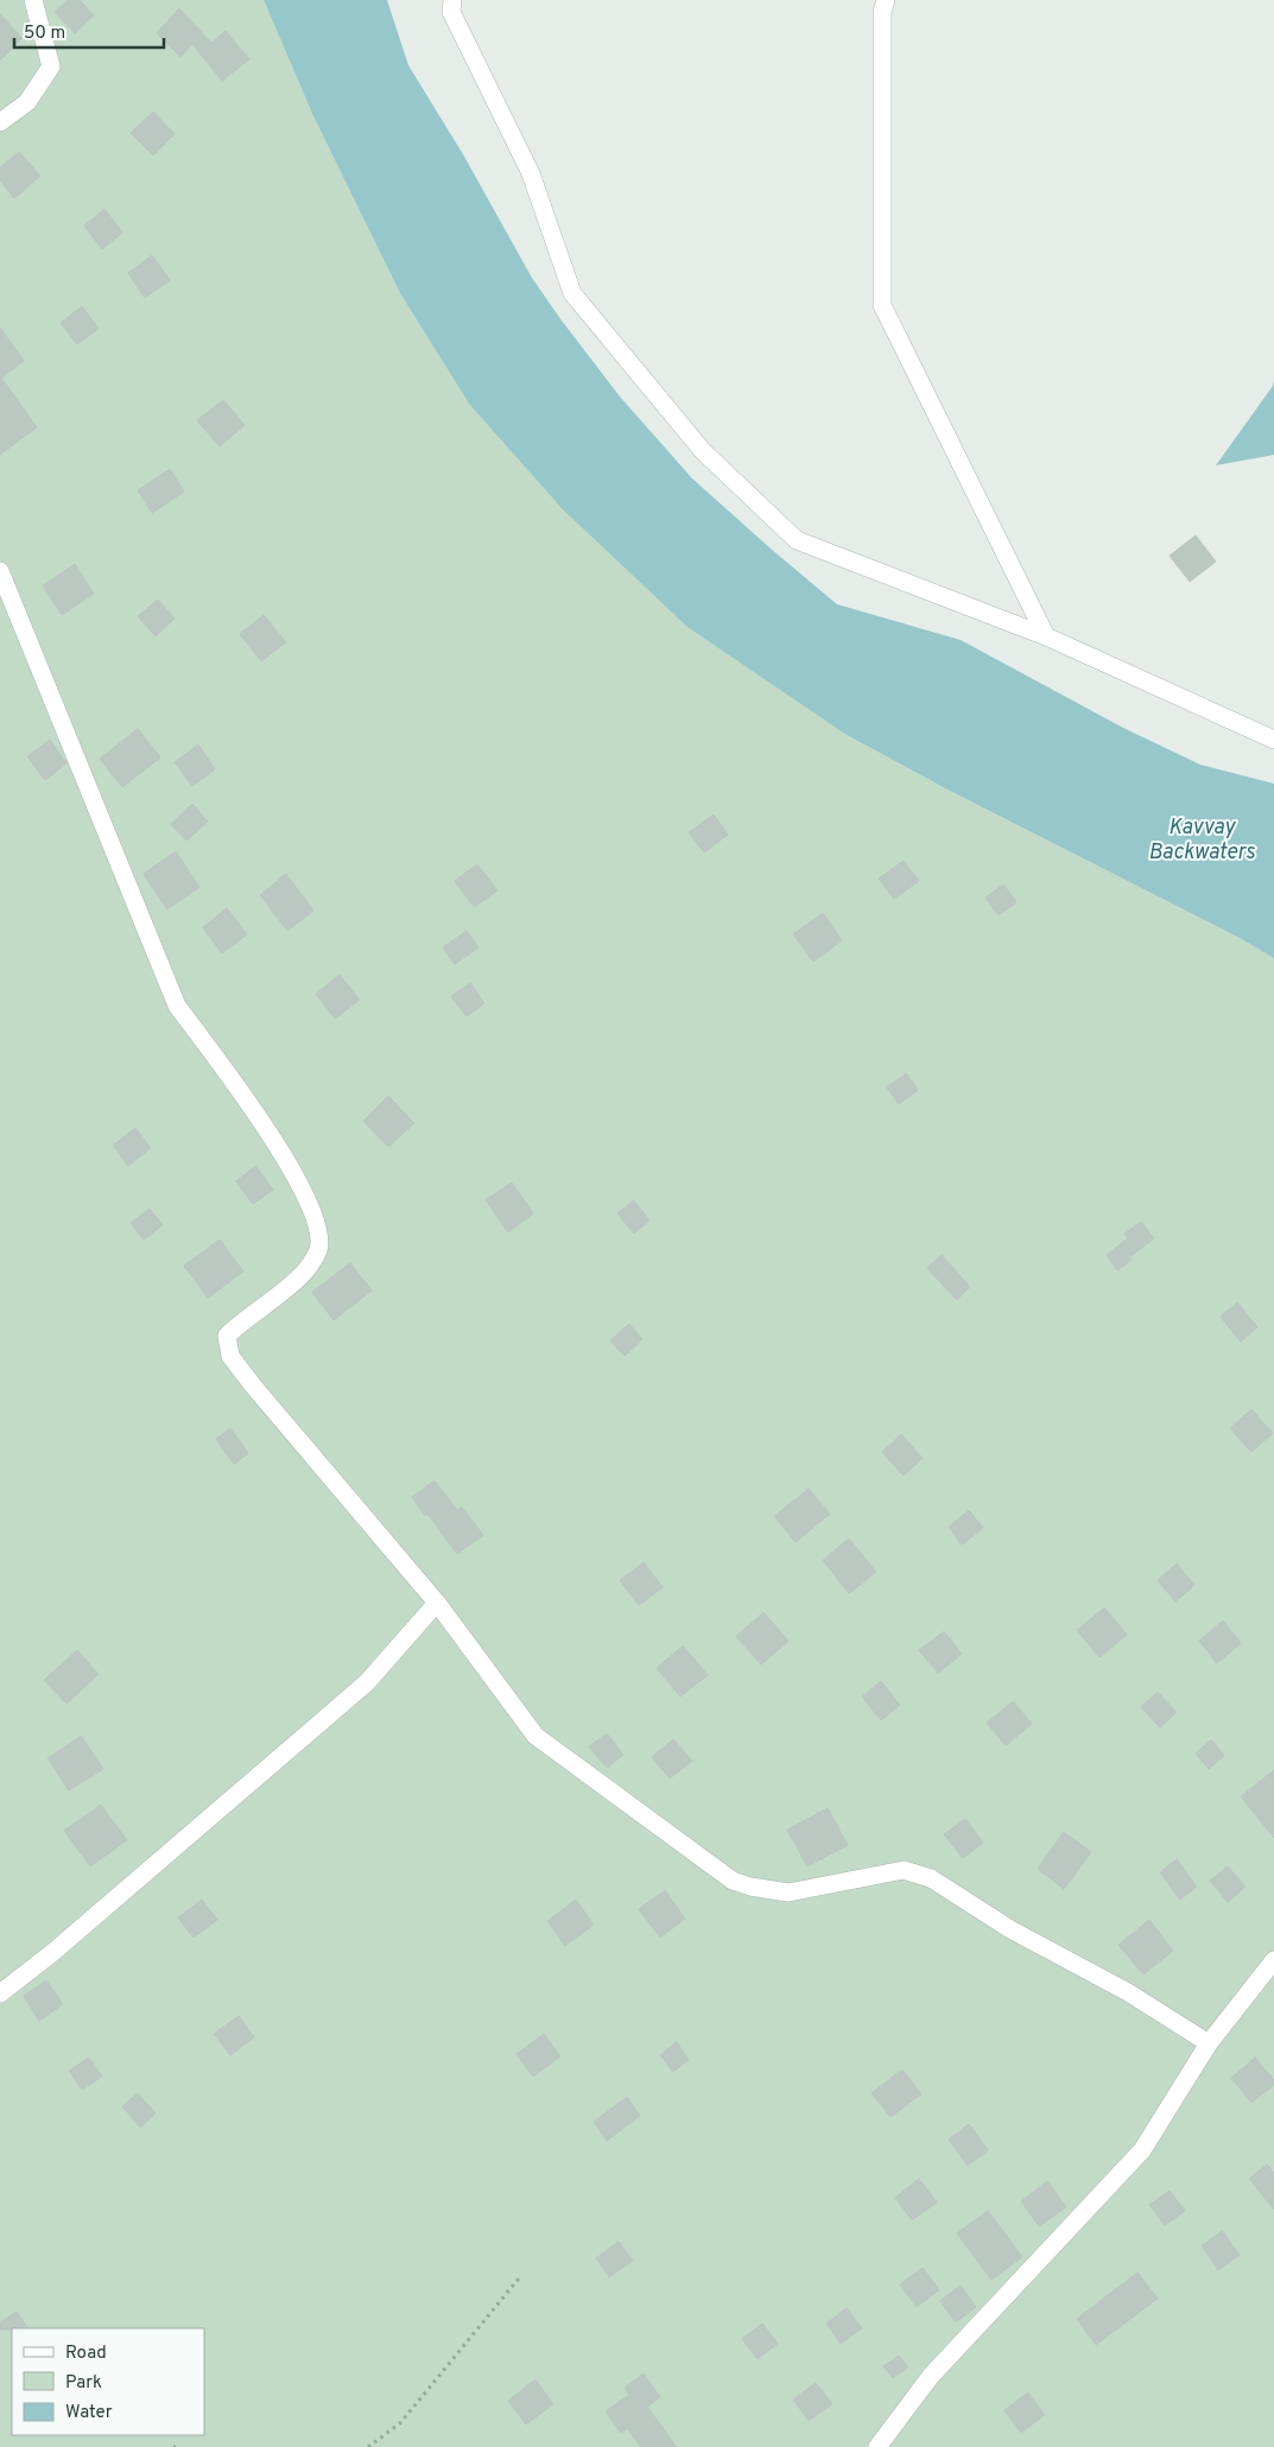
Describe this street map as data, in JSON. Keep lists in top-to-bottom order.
{
  "water": ["Kavvay Backwaters"],
  "legend": ["Road", "Park", "Water"],
  "scale_bar": "50 m"
}
